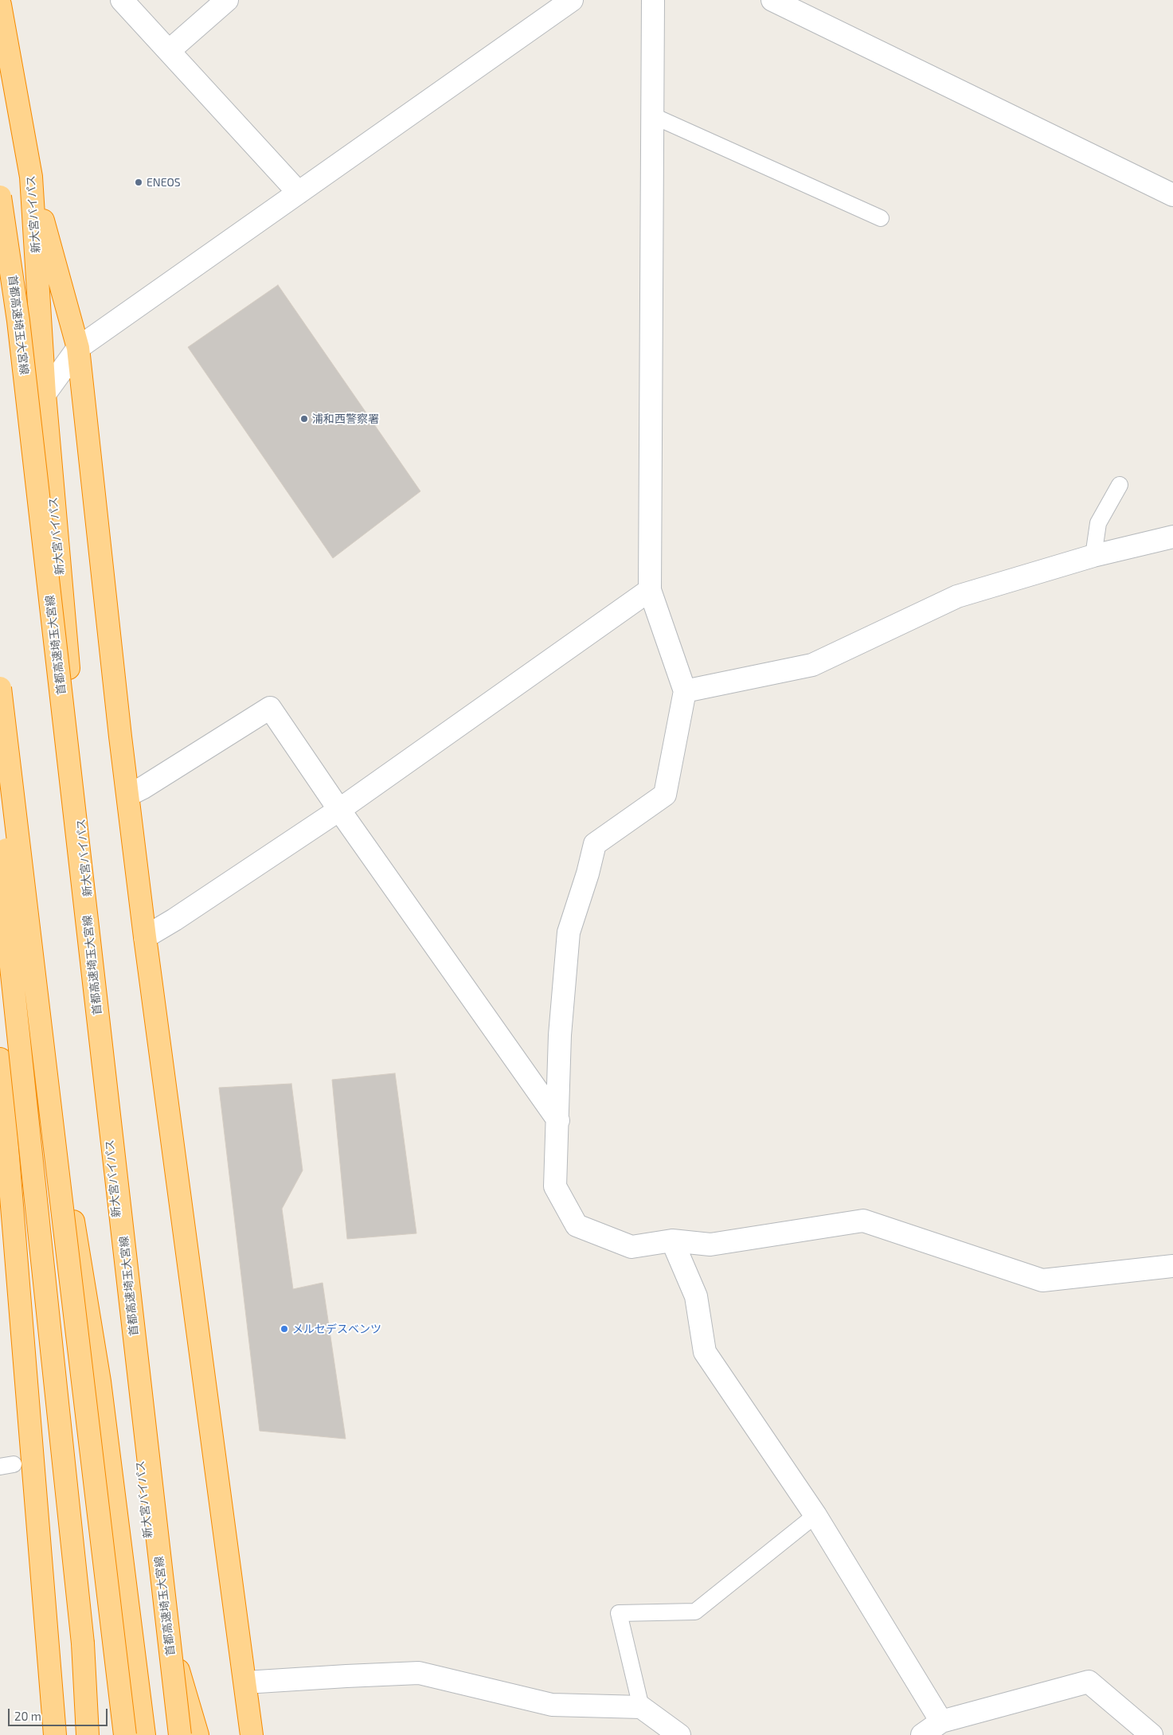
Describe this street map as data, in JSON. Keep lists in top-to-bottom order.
{
  "streets": {
    "highway": ["新大宮バイパス", "首都高速埼玉大宮線"]
  },
  "places": ["ENEOS", "浦和西警察署", "メルセデスベンツ"],
  "scale_bar": "20 m"
}
